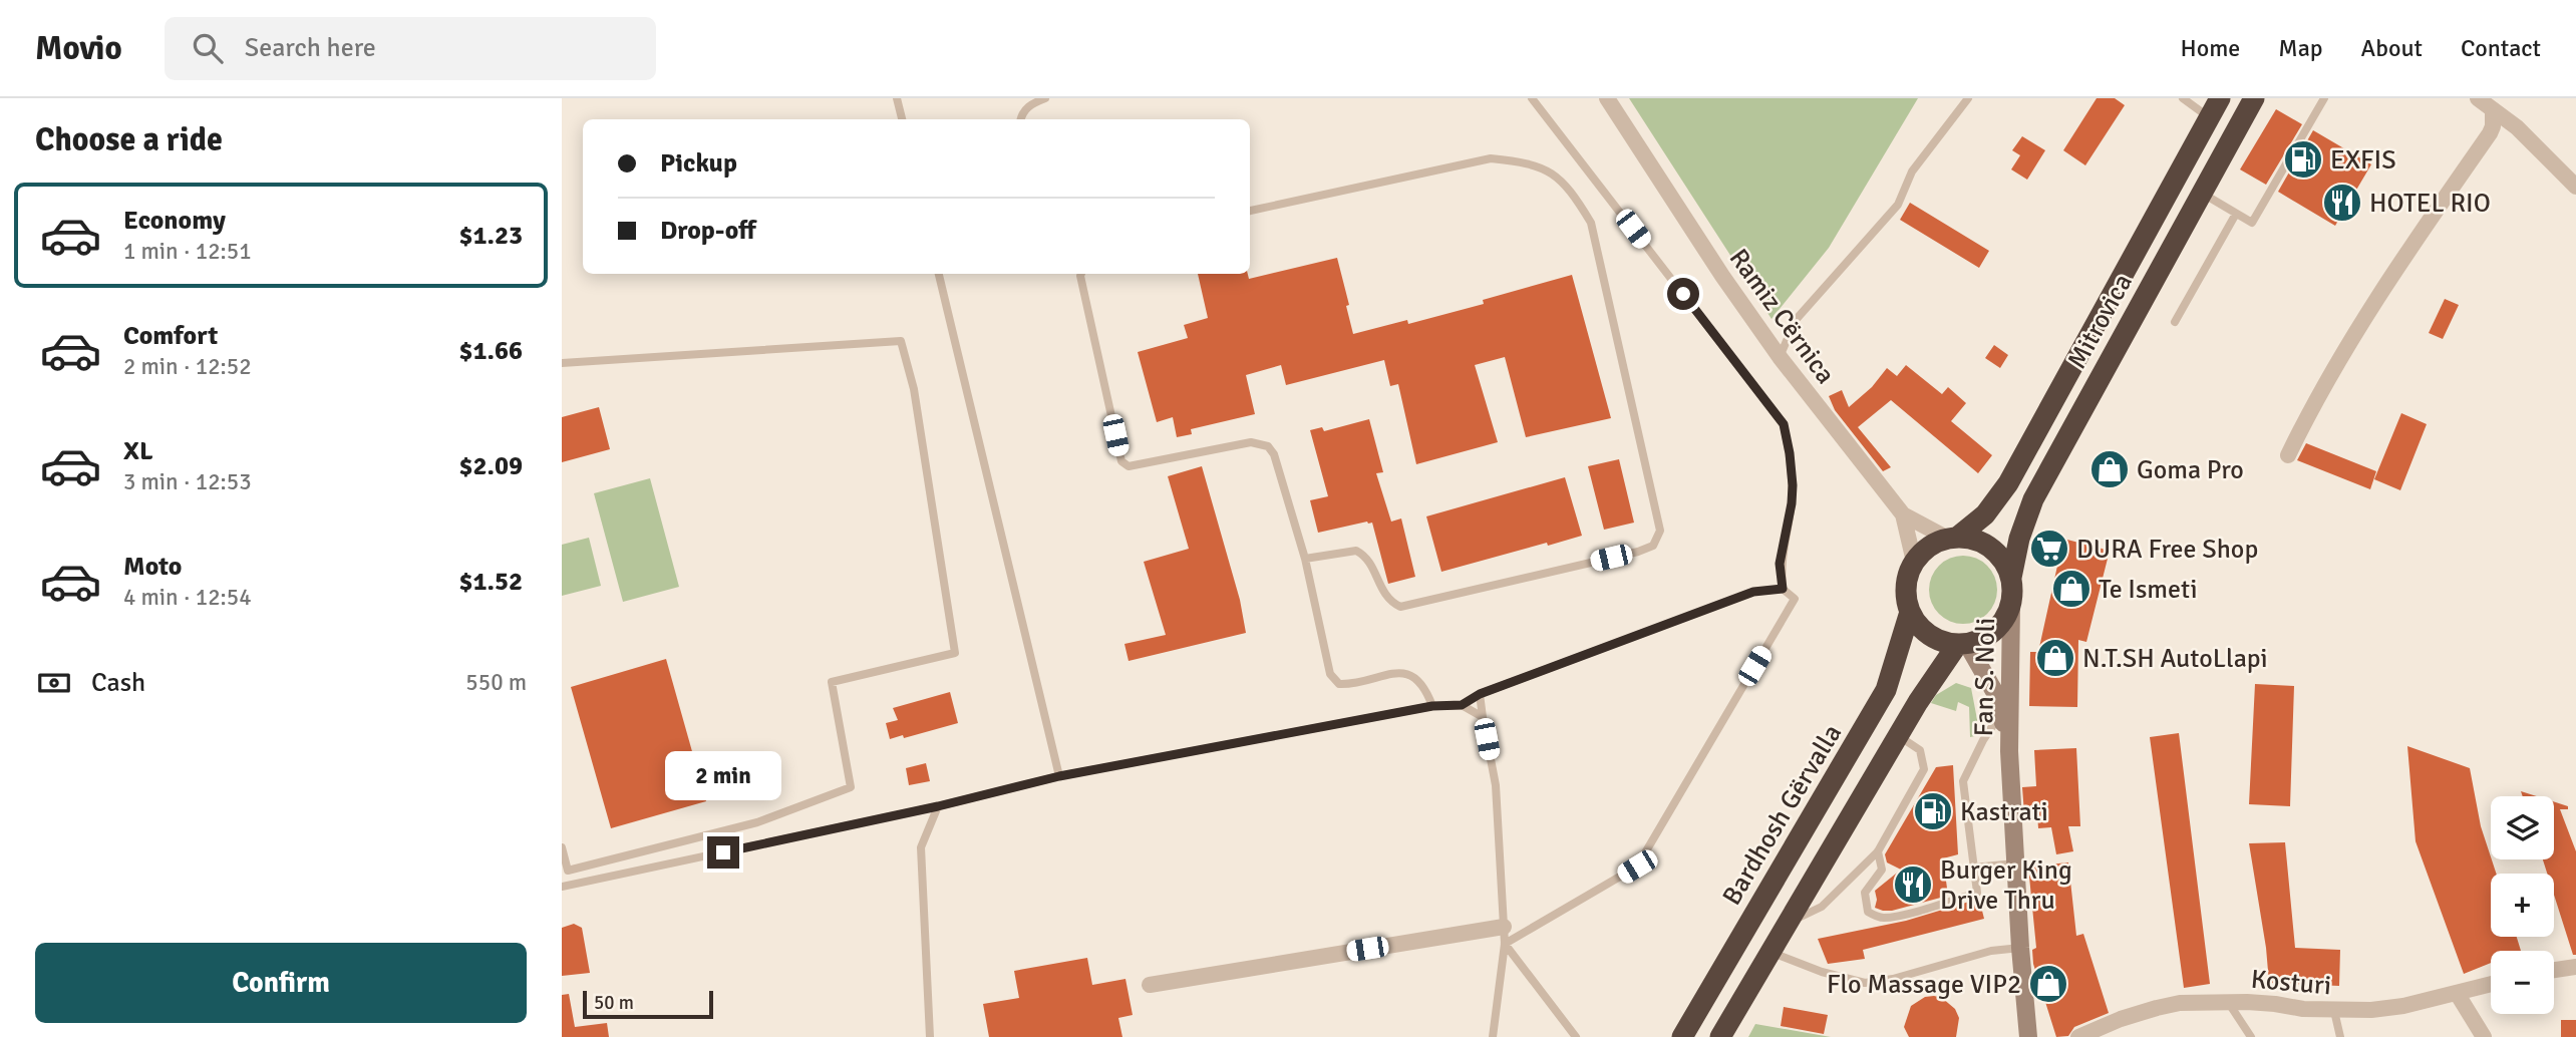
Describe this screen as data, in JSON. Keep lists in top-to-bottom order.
{
  "streets": {
    "highway": ["Mitrovica", "Bardhosh Gërvalla"],
    "main road": ["Fan S. Noli"],
    "street": ["Ramiz Cërnica", "Kosturi"]
  },
  "crossings": [
    ["Ramiz Cërnica", "Mitrovica"],
    ["Ramiz Cërnica", "Fan S. Noli"],
    ["Ramiz Cërnica", "Bardhosh Gërvalla"],
    ["Mitrovica", "Fan S. Noli"],
    ["Mitrovica", "Bardhosh Gërvalla"],
    ["Fan S. Noli", "Bardhosh Gërvalla"]
  ],
  "places": {
    "fuel station": ["EXFIS", "Kastrati"],
    "restaurant": ["HOTEL RIO", "Burger King Drive Thru"],
    "shop": [
      "Goma Pro",
      "Te Ismeti",
      "N.T.SH AutoLlapi",
      "Flo Massage VIP2"
    ],
    "supermarket": ["DURA Free Shop"]
  },
  "scale_bar": "50 m",
  "page": {
    "header": "Movio",
    "search": "Search here",
    "nav": [
      "Home",
      "Map",
      "About",
      "Contact"
    ],
    "heading": "Choose a ride",
    "banner": ["Pickup", "Drop-off"],
    "list": [
      {
        "name": "Economy",
        "note": "1 min · 12:51",
        "value": "$1.23"
      },
      {
        "name": "Comfort",
        "note": "2 min · 12:52",
        "value": "$1.66"
      },
      {
        "name": "XL",
        "note": "3 min · 12:53",
        "value": "$2.09"
      },
      {
        "name": "Moto",
        "note": "4 min · 12:54",
        "value": "$1.52"
      }
    ],
    "pay": ["Cash", "550 m"],
    "bubble": "2 min",
    "map_buttons": ["+", "−"],
    "buttons": "Confirm",
    "scale": "50 m"
  }
}
